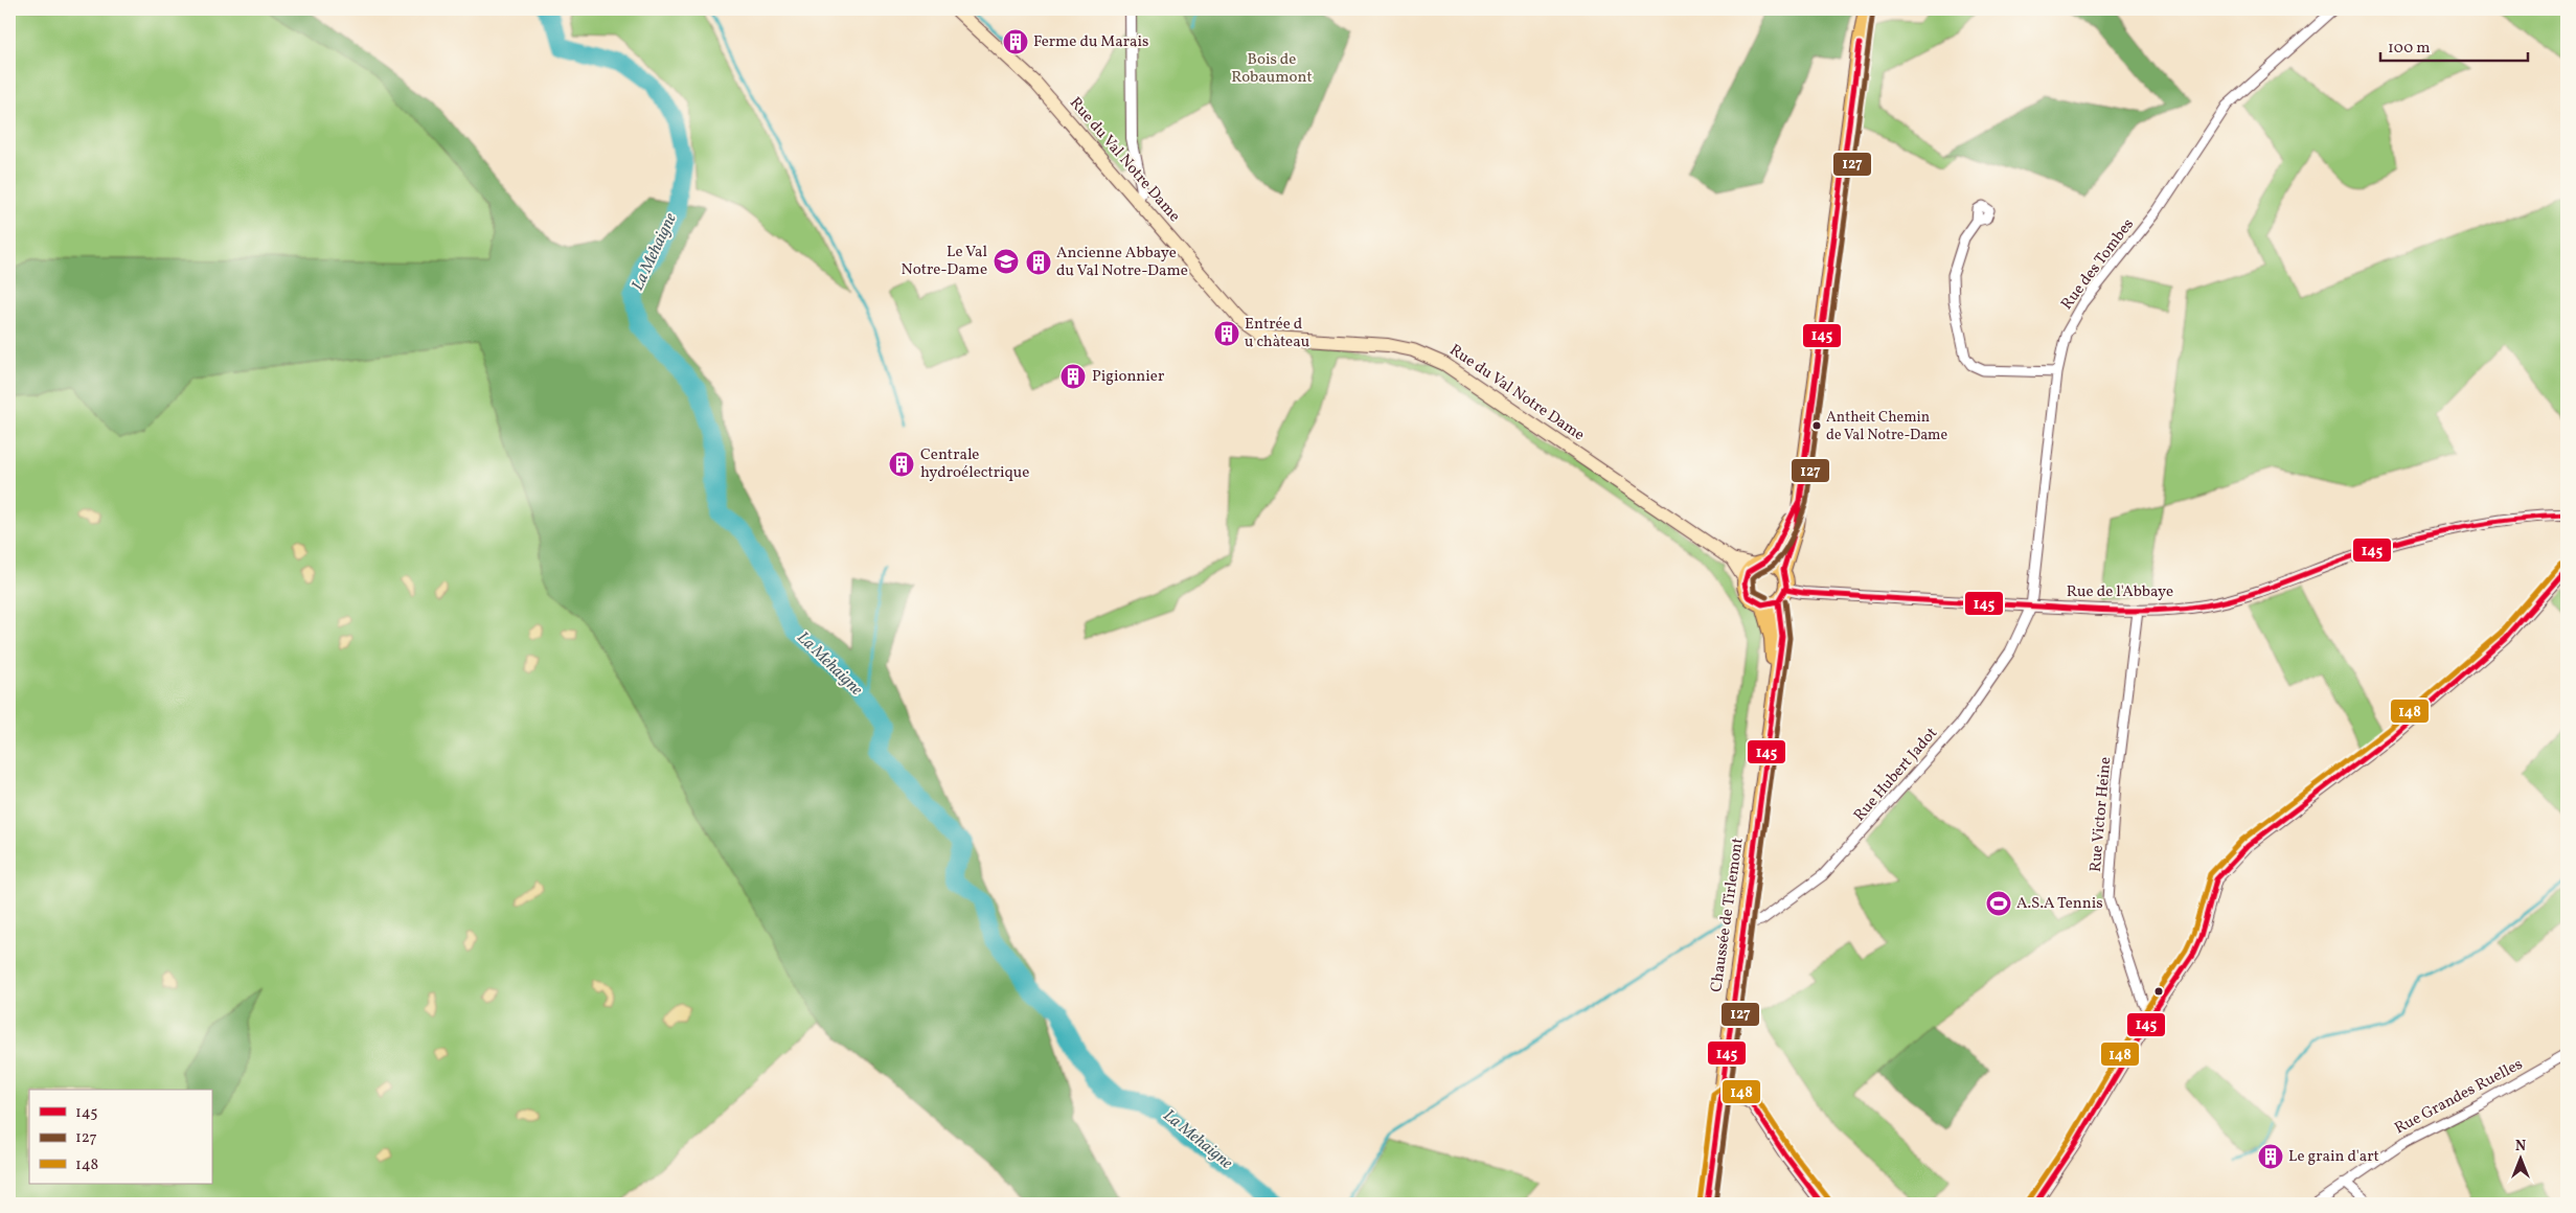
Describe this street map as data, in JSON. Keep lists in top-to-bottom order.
{
  "streets": {
    "main road": ["Rue du Val Notre Dame", "Chaussée de Tirlemont"],
    "street": [
      "Rue des Tombes",
      "Rue de l'Abbaye",
      "Rue Hubert Jadot",
      "Rue Victor Heine",
      "Rue Grandes Ruelles"
    ]
  },
  "crossings": [
    ["Rue du Val Notre Dame", "Rue de l'Abbaye"],
    ["Rue du Val Notre Dame", "Chaussée de Tirlemont"],
    ["Rue des Tombes", "Rue de l'Abbaye"],
    ["Rue des Tombes", "Rue Hubert Jadot"],
    ["Rue de l'Abbaye", "Rue Hubert Jadot"],
    ["Rue de l'Abbaye", "Rue Victor Heine"],
    ["Rue de l'Abbaye", "Chaussée de Tirlemont"],
    ["Rue Hubert Jadot", "Chaussée de Tirlemont"]
  ],
  "water": ["La Mehaigne"],
  "parks": ["Bois de Robaumont"],
  "places": {
    "building": [
      "Ferme du Marais",
      "Ancienne Abbaye du Val Notre-Dame",
      "Entrée d u chàteau",
      "Pigionnier",
      "Centrale hydroélectrique",
      "Le grain d'art"
    ],
    "school or university": ["Le Val Notre-Dame"],
    "other": ["Antheit Chemin de Val Notre-Dame"],
    "sports": ["A.S.A Tennis"]
  },
  "lines": ["transit line 127", "transit line 145", "transit line 148"],
  "legend": ["145", "127", "148"],
  "scale_bar": "100 m",
  "north": "top"
}
